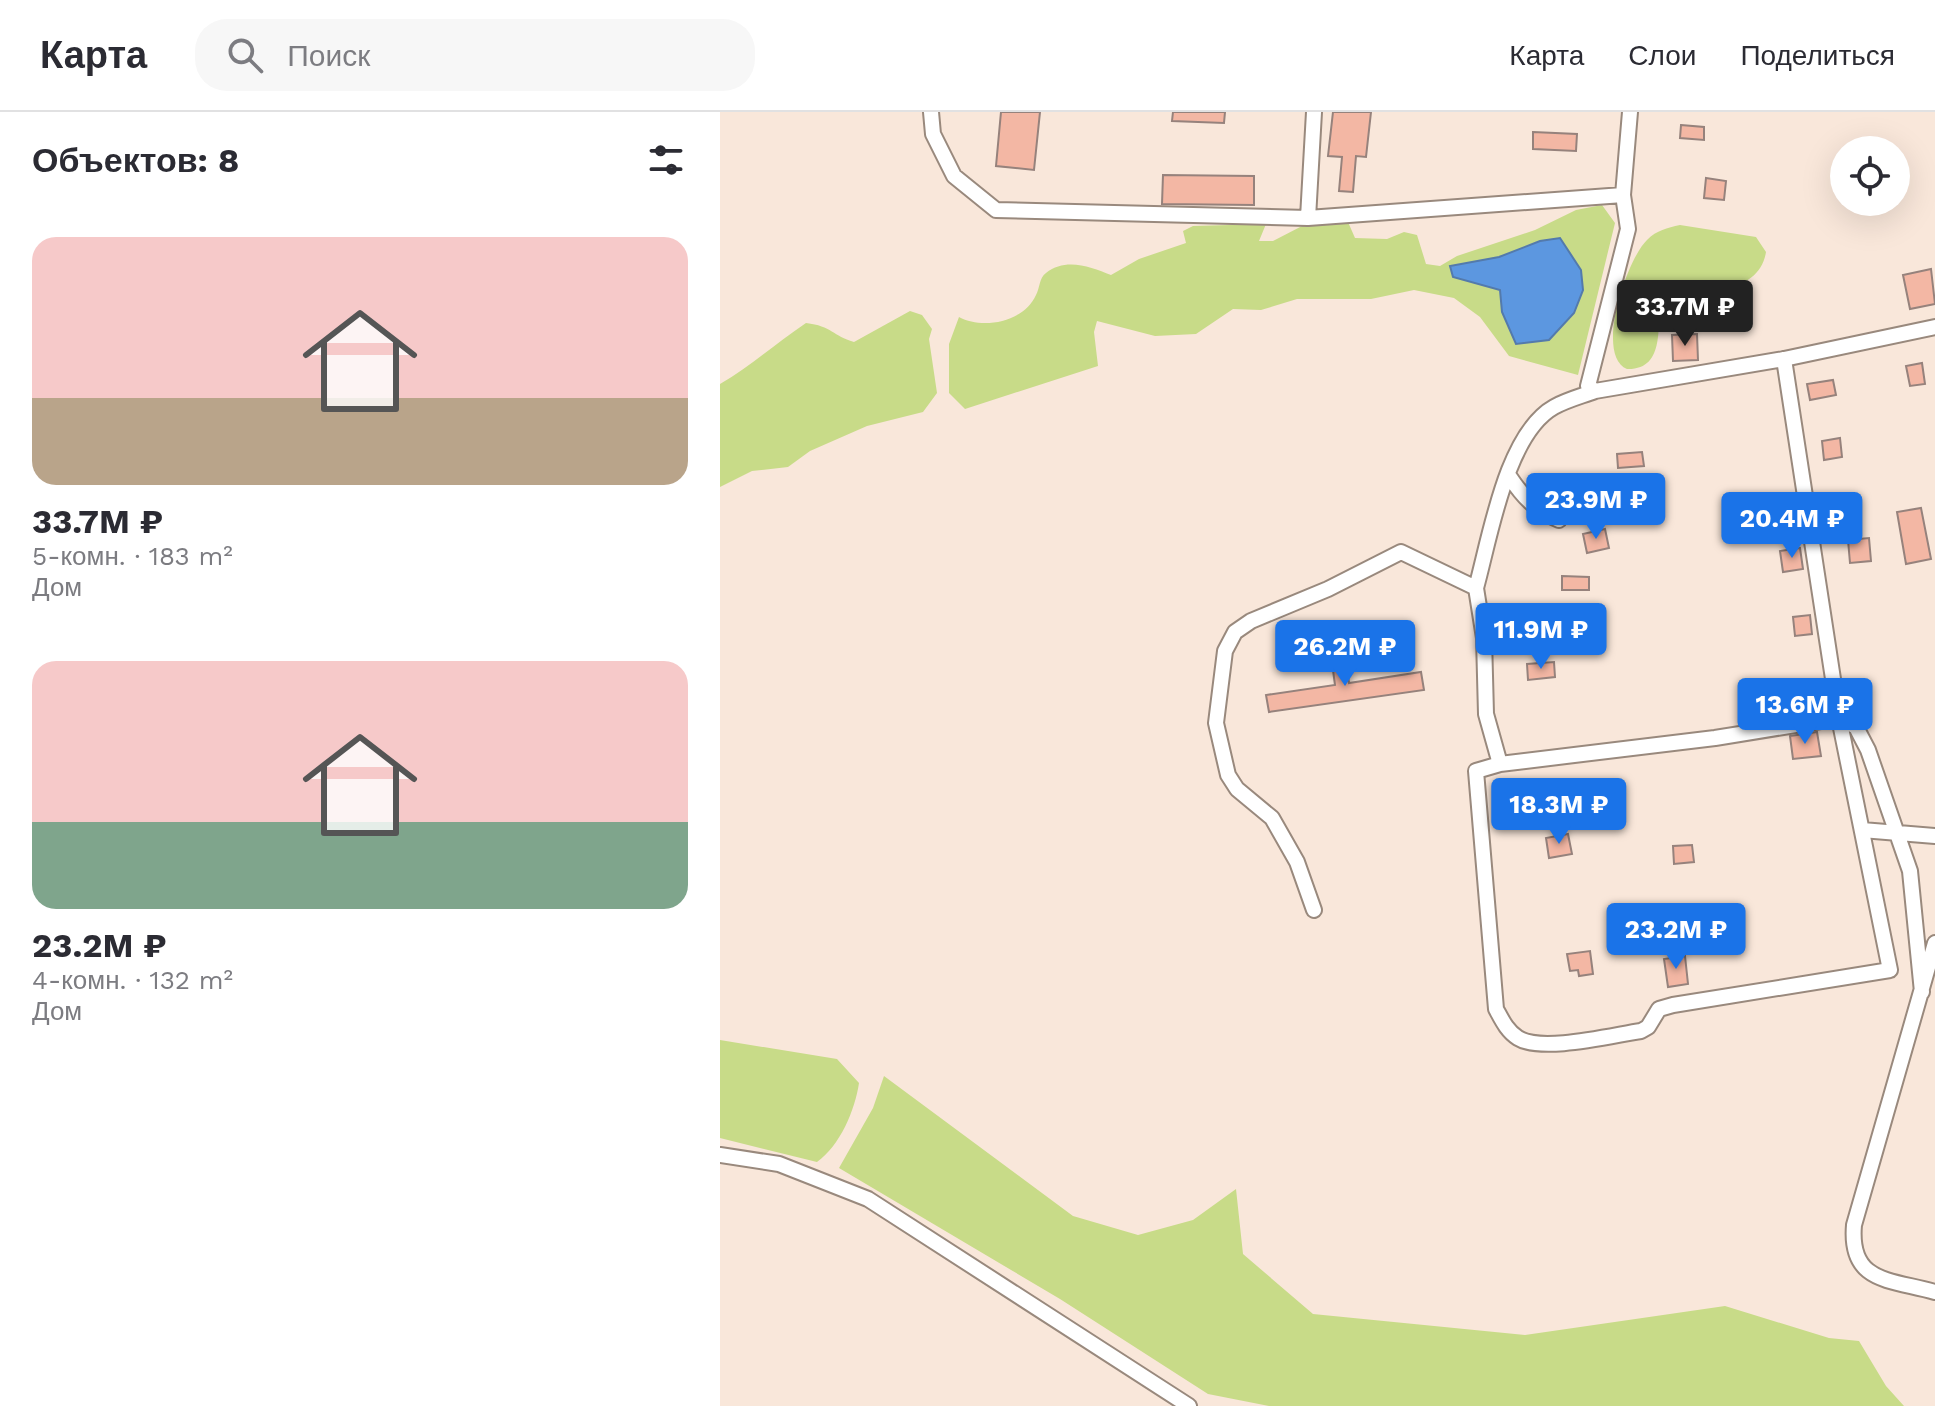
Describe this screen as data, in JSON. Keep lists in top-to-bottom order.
{
  "page": {
    "header": "Карта",
    "search": "Поиск",
    "nav": ["Карта", "Слои", "Поделиться"],
    "heading": "Объектов: 8",
    "list": [
      {
        "name": "33.7M ₽",
        "note": "5-комн. · 183 m² · Дом"
      },
      {
        "name": "23.2M ₽",
        "note": "4-комн. · 132 m² · Дом"
      }
    ],
    "price": [
      "33.7M ₽",
      "23.9M ₽",
      "20.4M ₽",
      "11.9M ₽",
      "26.2M ₽",
      "13.6M ₽",
      "18.3M ₽",
      "23.2M ₽"
    ]
  }
}
